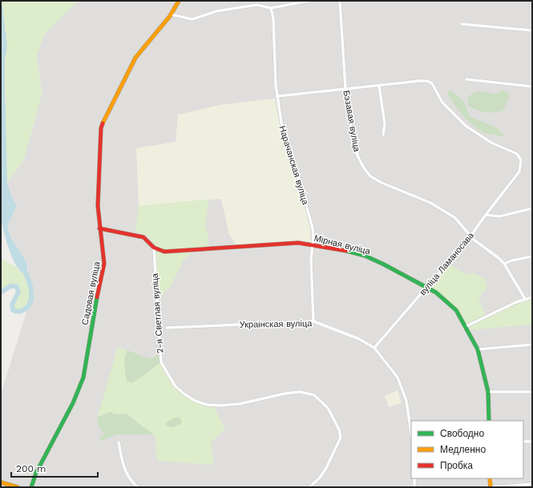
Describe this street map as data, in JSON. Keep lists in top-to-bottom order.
{
  "streets": {
    "street": [
      "Бэзавая вуліца",
      "Нарачанская вуліца",
      "Мірная вуліца",
      "вуліца Ламаносава",
      "Садовая вуліца",
      "2-я Светлая вуліца",
      "Украінская вуліца"
    ]
  },
  "crossings": [
    ["Бэзавая вуліца", "вуліца Ламаносава"],
    ["Нарачанская вуліца", "Мірная вуліца"],
    ["Нарачанская вуліца", "Украінская вуліца"],
    ["Мірная вуліца", "вуліца Ламаносава"],
    ["Мірная вуліца", "Садовая вуліца"],
    ["Мірная вуліца", "2-я Светлая вуліца"],
    ["вуліца Ламаносава", "Украінская вуліца"]
  ],
  "legend": ["Свободно", "Медленно", "Пробка"],
  "scale_bar": "200 m"
}
